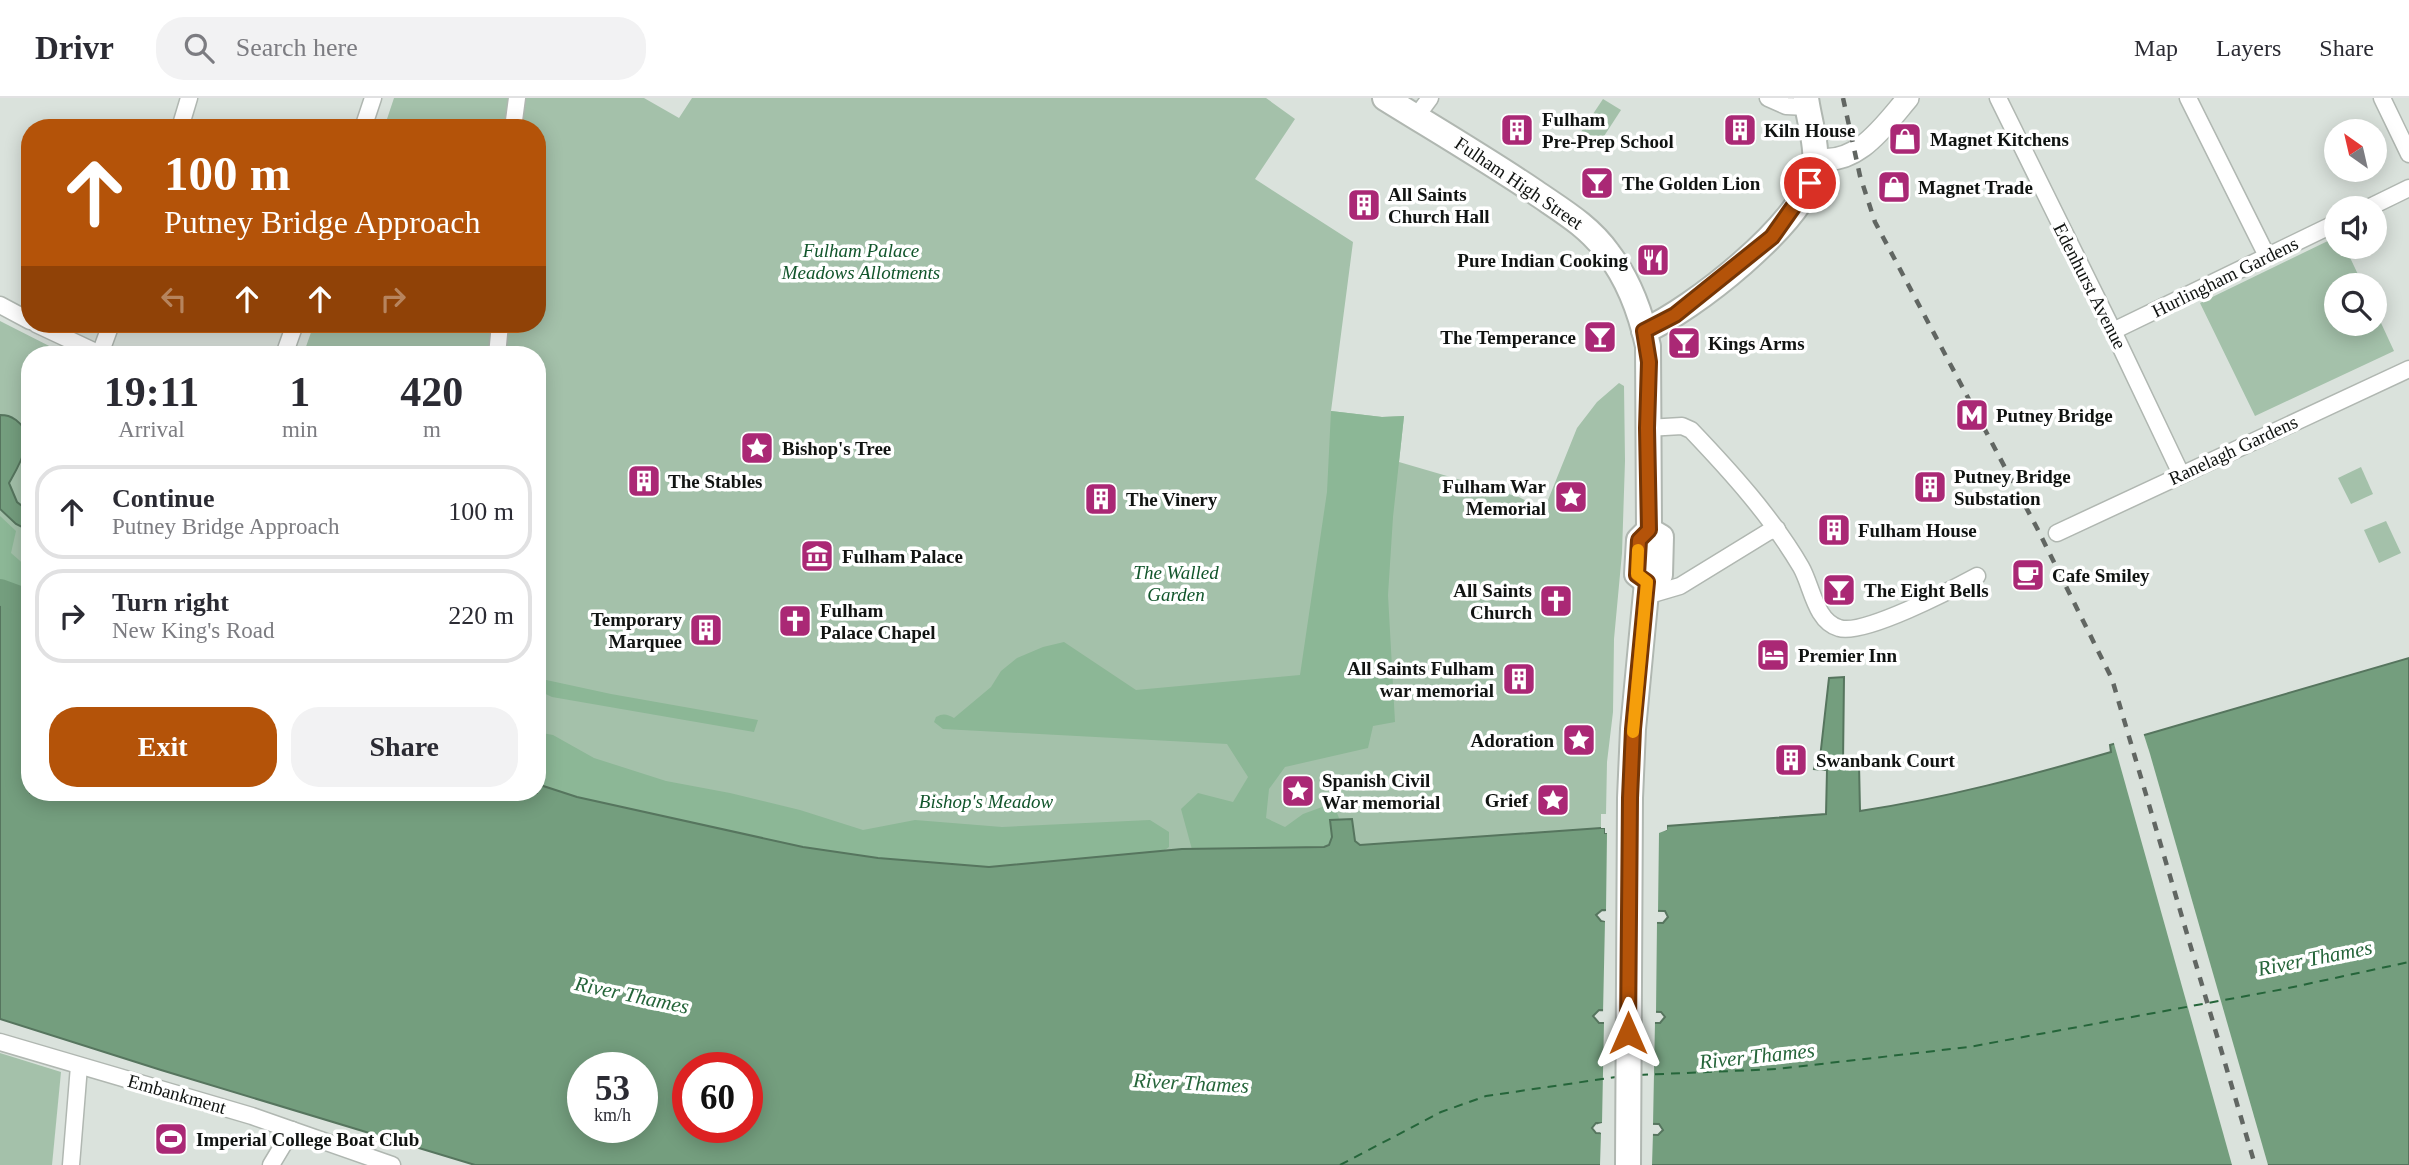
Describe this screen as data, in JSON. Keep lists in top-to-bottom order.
{
  "streets": {
    "main road": ["Fulham High Street"],
    "street": [
      "Hurlingham Gardens",
      "Edenhurst Avenue",
      "Ranelagh Gardens",
      "Embankment"
    ]
  },
  "crossings": [
    ["Hurlingham Gardens", "Edenhurst Avenue"],
    ["Edenhurst Avenue", "Ranelagh Gardens"]
  ],
  "water": ["River Thames"],
  "parks": ["Fulham Palace Meadows Allotments", "The Walled Garden", "Bishop's Meadow"],
  "places": {
    "building": [
      "Fulham Pre-Prep School",
      "Kiln House",
      "All Saints Church Hall",
      "The Stables",
      "Putney Bridge Substation",
      "The Vinery",
      "Fulham House",
      "Temporary Marquee",
      "All Saints Fulham war memorial",
      "Swanbank Court"
    ],
    "shop": ["Magnet Kitchens", "Magnet Trade"],
    "bar": [
      "The Golden Lion",
      "The Temperance",
      "Kings Arms",
      "The Eight Bells"
    ],
    "restaurant": ["Pure Indian Cooking"],
    "metro station": ["Putney Bridge"],
    "place": [
      "Bishop's Tree",
      "Fulham War Memorial",
      "Adoration",
      "Spanish Civil War memorial",
      "Grief"
    ],
    "museum": ["Fulham Palace"],
    "cafe": ["Cafe Smiley"],
    "church": ["All Saints Church", "Fulham Palace Chapel"],
    "hotel": ["Premier Inn"],
    "sports": ["Imperial College Boat Club"]
  },
  "north": "top left",
  "page": {
    "header": "Drivr",
    "search": "Search here",
    "nav": ["Map", "Layers", "Share"],
    "turn": ["100 m", "Putney Bridge Approach"],
    "eta": [
      "19:11",
      "Arrival",
      "1",
      "min",
      "420",
      "m"
    ],
    "list": [
      {
        "name": "Continue",
        "note": "Putney Bridge Approach",
        "value": "100 m"
      },
      {
        "name": "Turn right",
        "note": "New King's Road",
        "value": "220 m"
      }
    ],
    "buttons": ["Exit", "Share"],
    "speed": "53 km/h",
    "limit": "60"
  }
}
